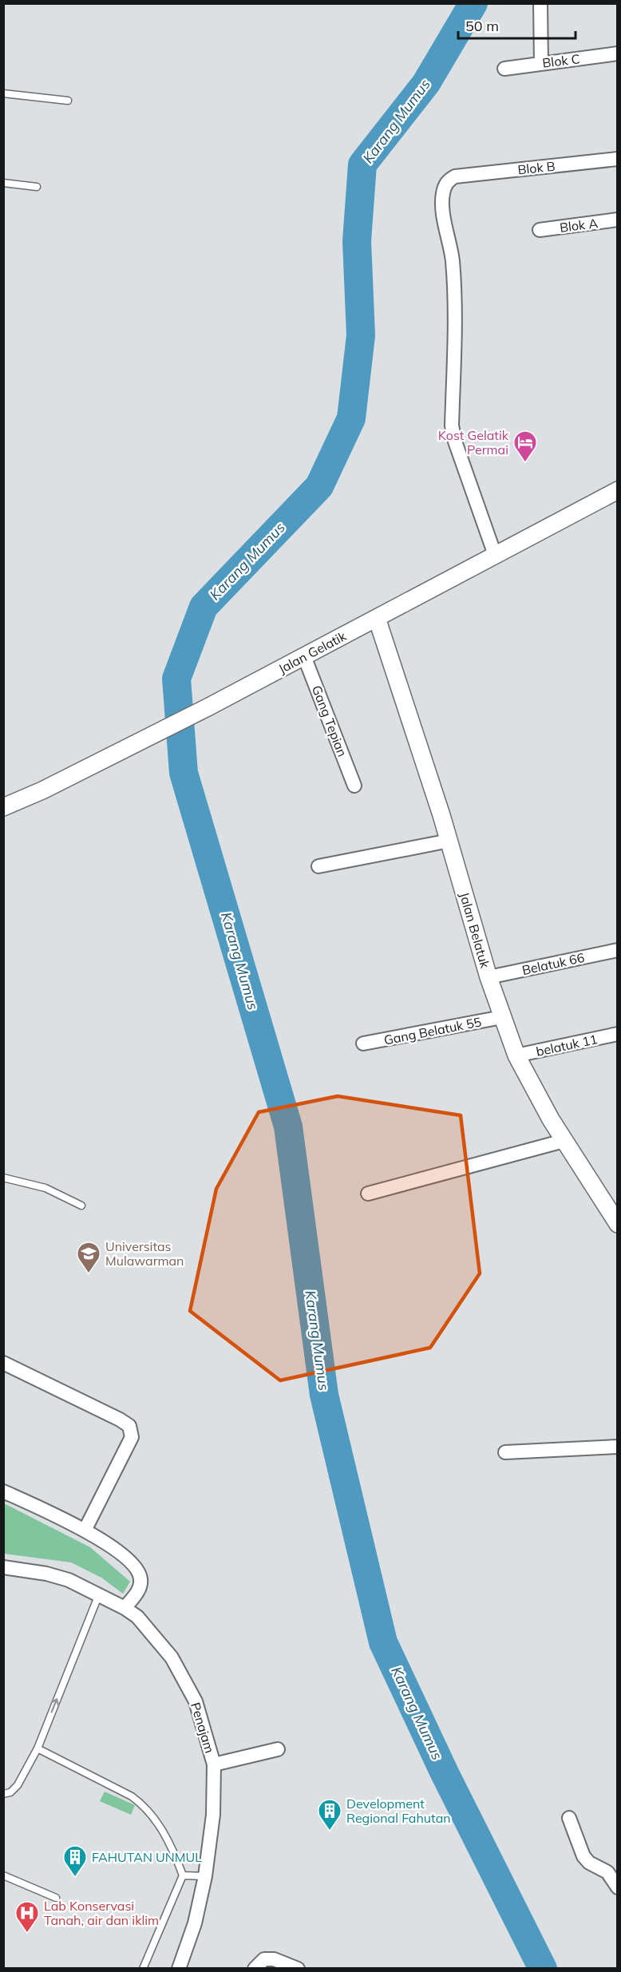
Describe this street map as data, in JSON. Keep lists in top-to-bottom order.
{
  "streets": {
    "street": [
      "Blok C",
      "Blok B",
      "Blok A",
      "Jalan Gelatik",
      "Gang Tepian",
      "Jalan Belatuk",
      "Belatuk 66",
      "Gang Belatuk 55",
      "belatuk 11",
      "Penajam"
    ]
  },
  "crossings": [
    ["Blok B", "Jalan Gelatik"],
    ["Jalan Gelatik", "Gang Tepian"],
    ["Jalan Gelatik", "Jalan Belatuk"],
    ["Jalan Belatuk", "Belatuk 66"],
    ["Jalan Belatuk", "Gang Belatuk 55"],
    ["Jalan Belatuk", "belatuk 11"]
  ],
  "water": ["Karang Mumus"],
  "places": {
    "hotel": ["Kost Gelatik Permai"],
    "school or university": ["Universitas Mulawarman"],
    "building": ["Development Regional Fahutan", "FAHUTAN UNMUL"],
    "hospital": ["Lab Konservasi Tanah, air dan iklim"]
  },
  "scale_bar": "50 m"
}
